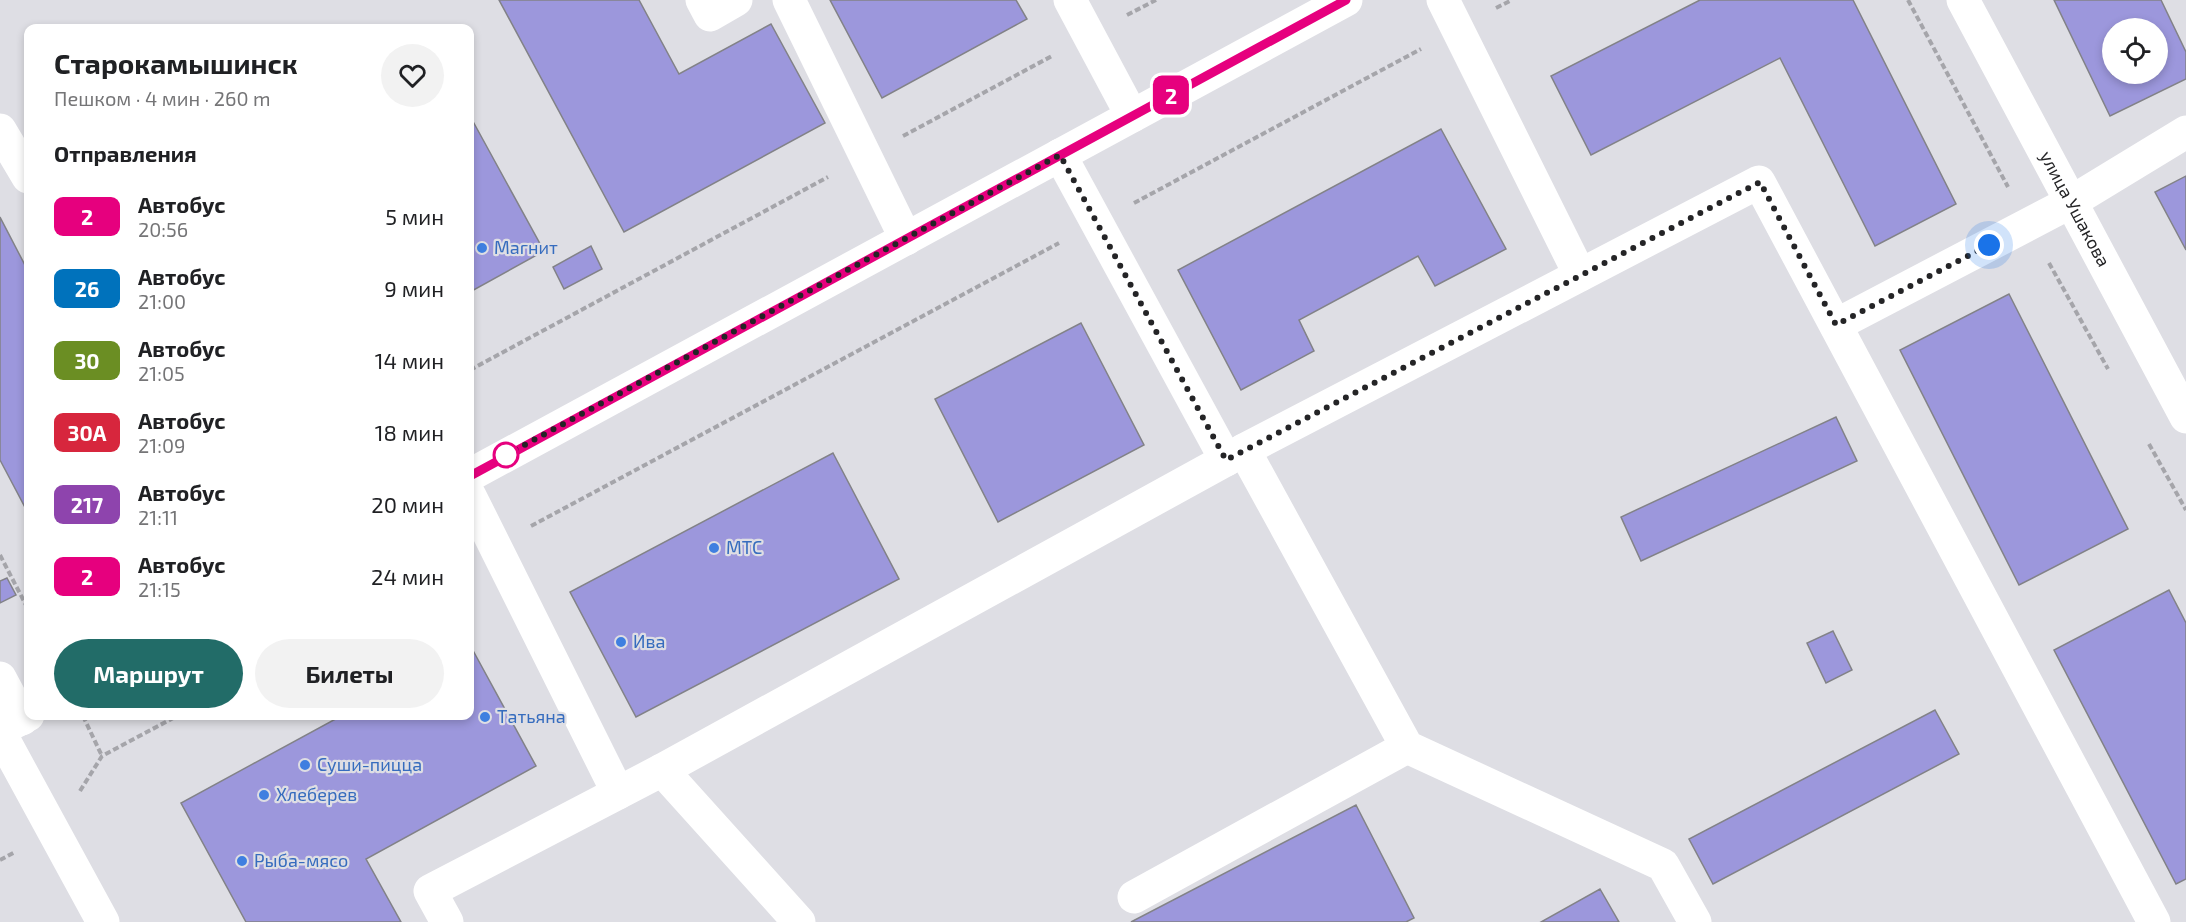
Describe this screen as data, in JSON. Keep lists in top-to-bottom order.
{
  "streets": {
    "main road": ["улица Ушакова"]
  },
  "places": [
    "Магнит",
    "МТС",
    "Ива",
    "Татьяна",
    "Суши-пицца",
    "Хлеберев",
    "Рыба-мясо"
  ],
  "lines": ["bus line 2"],
  "page": {
    "on_map": "2",
    "heading": [
      ["Старокамышинск", "Пешком · 4 мин · 260 m"],
      "Отправления"
    ],
    "list": [
      {
        "mark": "2",
        "name": "Автобус",
        "note": "20:56",
        "value": "5 мин"
      },
      {
        "mark": "26",
        "name": "Автобус",
        "note": "21:00",
        "value": "9 мин"
      },
      {
        "mark": "30",
        "name": "Автобус",
        "note": "21:05",
        "value": "14 мин"
      },
      {
        "mark": "30А",
        "name": "Автобус",
        "note": "21:09",
        "value": "18 мин"
      },
      {
        "mark": "217",
        "name": "Автобус",
        "note": "21:11",
        "value": "20 мин"
      },
      {
        "mark": "2",
        "name": "Автобус",
        "note": "21:15",
        "value": "24 мин"
      }
    ],
    "buttons": ["Маршрут", "Билеты"]
  }
}
